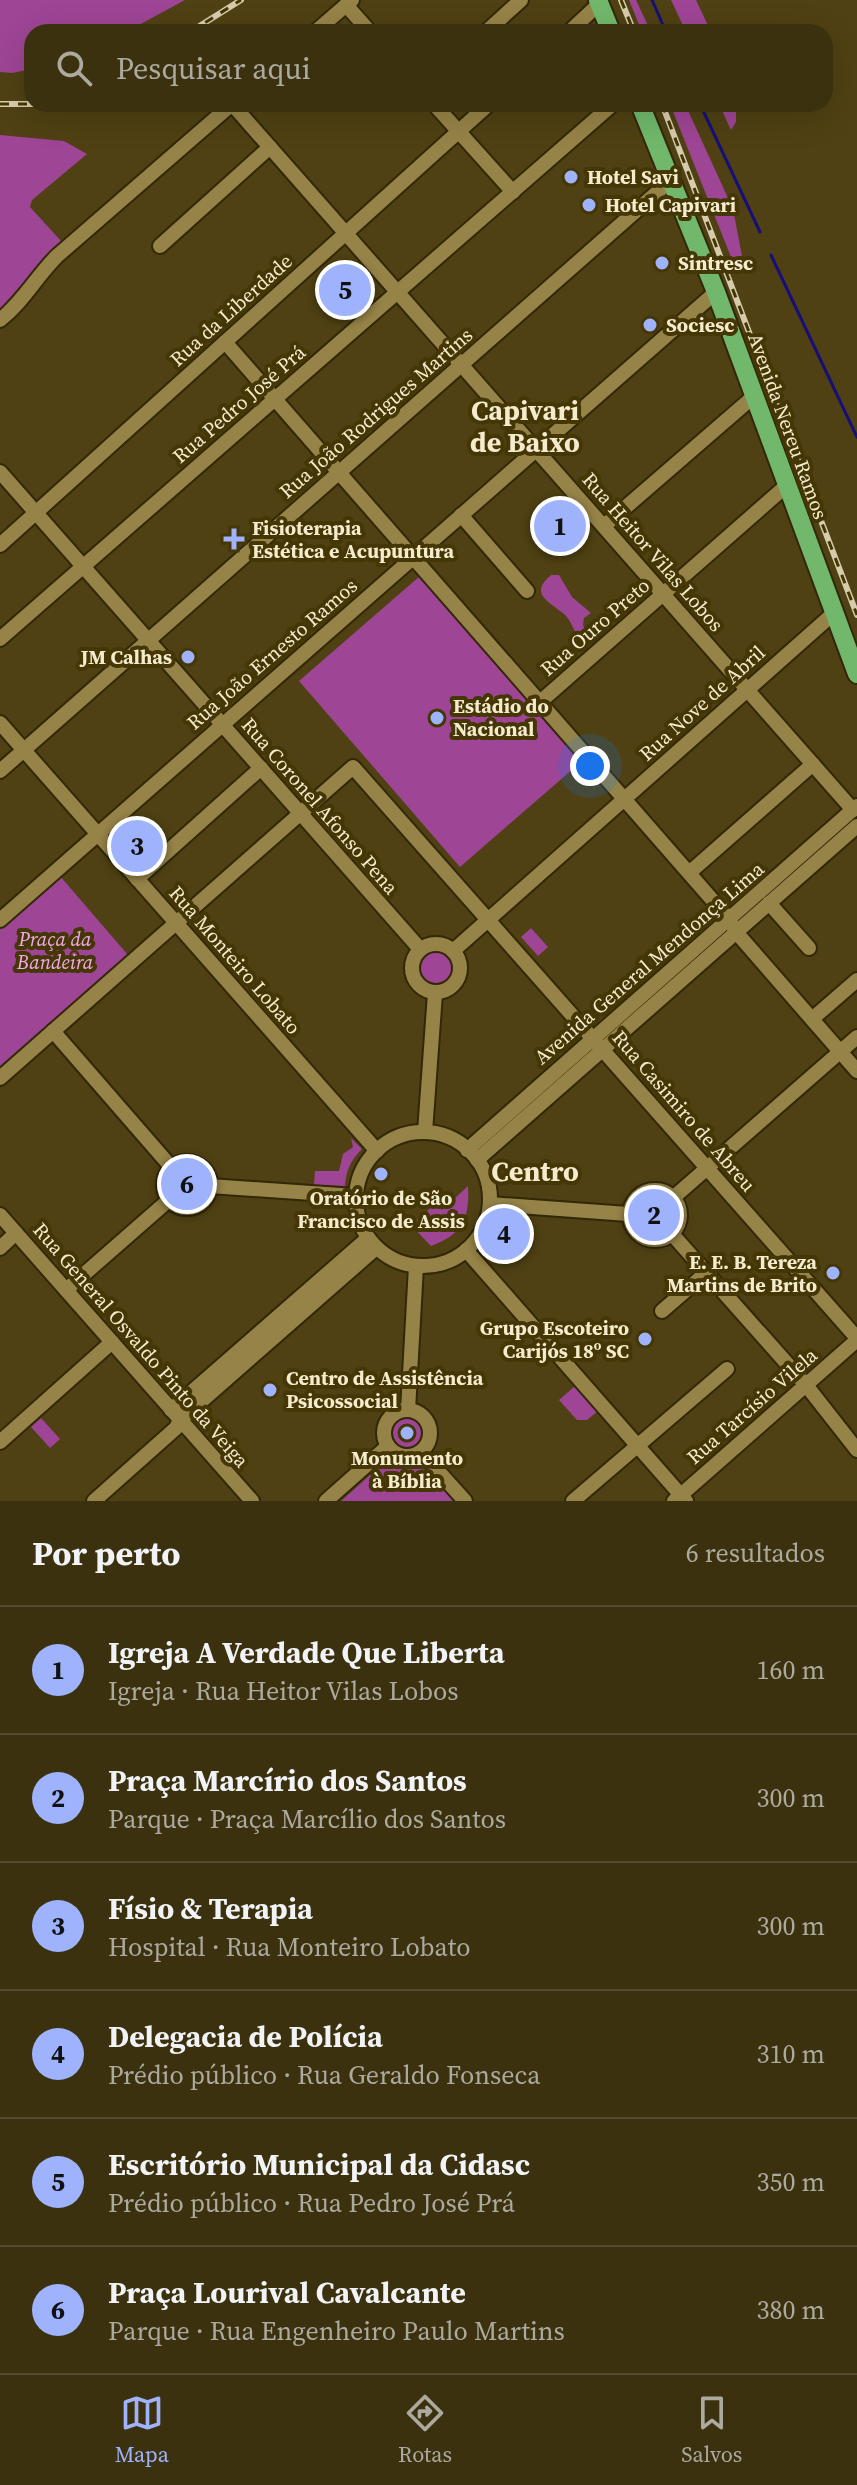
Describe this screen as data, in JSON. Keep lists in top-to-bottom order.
{
  "streets": {
    "main road": ["Avenida Nereu Ramos"],
    "street": [
      "Rua da Liberdade",
      "Rua Pedro José Prá",
      "Rua João Rodrigues Martins",
      "Rua Heitor Vilas Lobos",
      "Rua Ouro Preto",
      "Rua João Ernesto Ramos",
      "Rua Nove de Abril",
      "Rua Coronel Afonso Pena",
      "Rua Monteiro Lobato",
      "Avenida General Mendonça Lima",
      "Rua Casimiro de Abreu",
      "Rua General Osvaldo Pinto da Veiga",
      "Rua Tarcísio Vilela"
    ]
  },
  "crossings": [
    ["Rua da Liberdade", "Rua Heitor Vilas Lobos"],
    ["Rua da Liberdade", "Rua Coronel Afonso Pena"],
    ["Rua Pedro José Prá", "Rua Heitor Vilas Lobos"],
    ["Rua Pedro José Prá", "Rua Coronel Afonso Pena"],
    ["Rua João Rodrigues Martins", "Avenida Nereu Ramos"],
    ["Rua João Rodrigues Martins", "Rua Heitor Vilas Lobos"],
    ["Rua João Rodrigues Martins", "Rua Coronel Afonso Pena"],
    ["Rua João Rodrigues Martins", "Rua Monteiro Lobato"],
    ["Avenida Nereu Ramos", "Rua Ouro Preto"],
    ["Avenida Nereu Ramos", "Rua João Ernesto Ramos"],
    ["Avenida Nereu Ramos", "Rua Nove de Abril"],
    ["Rua Heitor Vilas Lobos", "Rua Ouro Preto"],
    ["Rua Heitor Vilas Lobos", "Rua João Ernesto Ramos"],
    ["Rua Heitor Vilas Lobos", "Rua Nove de Abril"],
    ["Rua Heitor Vilas Lobos", "Avenida General Mendonça Lima"],
    ["Rua João Ernesto Ramos", "Rua Coronel Afonso Pena"],
    ["Rua João Ernesto Ramos", "Rua Monteiro Lobato"],
    ["Rua Nove de Abril", "Rua Coronel Afonso Pena"],
    ["Rua Nove de Abril", "Rua Casimiro de Abreu"],
    ["Rua Coronel Afonso Pena", "Rua Casimiro de Abreu"],
    ["Rua Monteiro Lobato", "Avenida General Mendonça Lima"],
    ["Avenida General Mendonça Lima", "Rua Casimiro de Abreu"],
    ["Rua Casimiro de Abreu", "Rua Tarcísio Vilela"]
  ],
  "districts": ["Capivari de Baixo", "Centro"],
  "parks": ["Praça da Bandeira"],
  "places": {
    "other": [
      "Hotel Savi",
      "Hotel Capivari",
      "Sintresc",
      "Sociesc",
      "JM Calhas",
      "Estádio do Nacional",
      "Oratório de São Francisco de Assis",
      "E. E. B. Tereza Martins de Brito",
      "Grupo Escoteiro Carijós 18º SC",
      "Centro de Assistência Psicossocial",
      "Monumento à Bíblia"
    ],
    "health": ["Fisioterapia Estética e Acupuntura"]
  },
  "page": {
    "search": "Pesquisar aqui",
    "pins": [
      "5",
      "1",
      "3",
      "6",
      "2",
      "4"
    ],
    "heading": ["Por perto", "6 resultados"],
    "list": [
      {
        "mark": "1",
        "name": "Igreja A Verdade Que Liberta",
        "note": "Igreja · Rua Heitor Vilas Lobos",
        "value": "160 m"
      },
      {
        "mark": "2",
        "name": "Praça Marcírio dos Santos",
        "note": "Parque · Praça Marcílio dos Santos",
        "value": "300 m"
      },
      {
        "mark": "3",
        "name": "Físio & Terapia",
        "note": "Hospital · Rua Monteiro Lobato",
        "value": "300 m"
      },
      {
        "mark": "4",
        "name": "Delegacia de Polícia",
        "note": "Prédio público · Rua Geraldo Fonseca",
        "value": "310 m"
      },
      {
        "mark": "5",
        "name": "Escritório Municipal da Cidasc",
        "note": "Prédio público · Rua Pedro José Prá",
        "value": "350 m"
      },
      {
        "mark": "6",
        "name": "Praça Lourival Cavalcante",
        "note": "Parque · Rua Engenheiro Paulo Martins",
        "value": "380 m"
      }
    ],
    "nav": ["Mapa", "Rotas", "Salvos"]
  }
}
